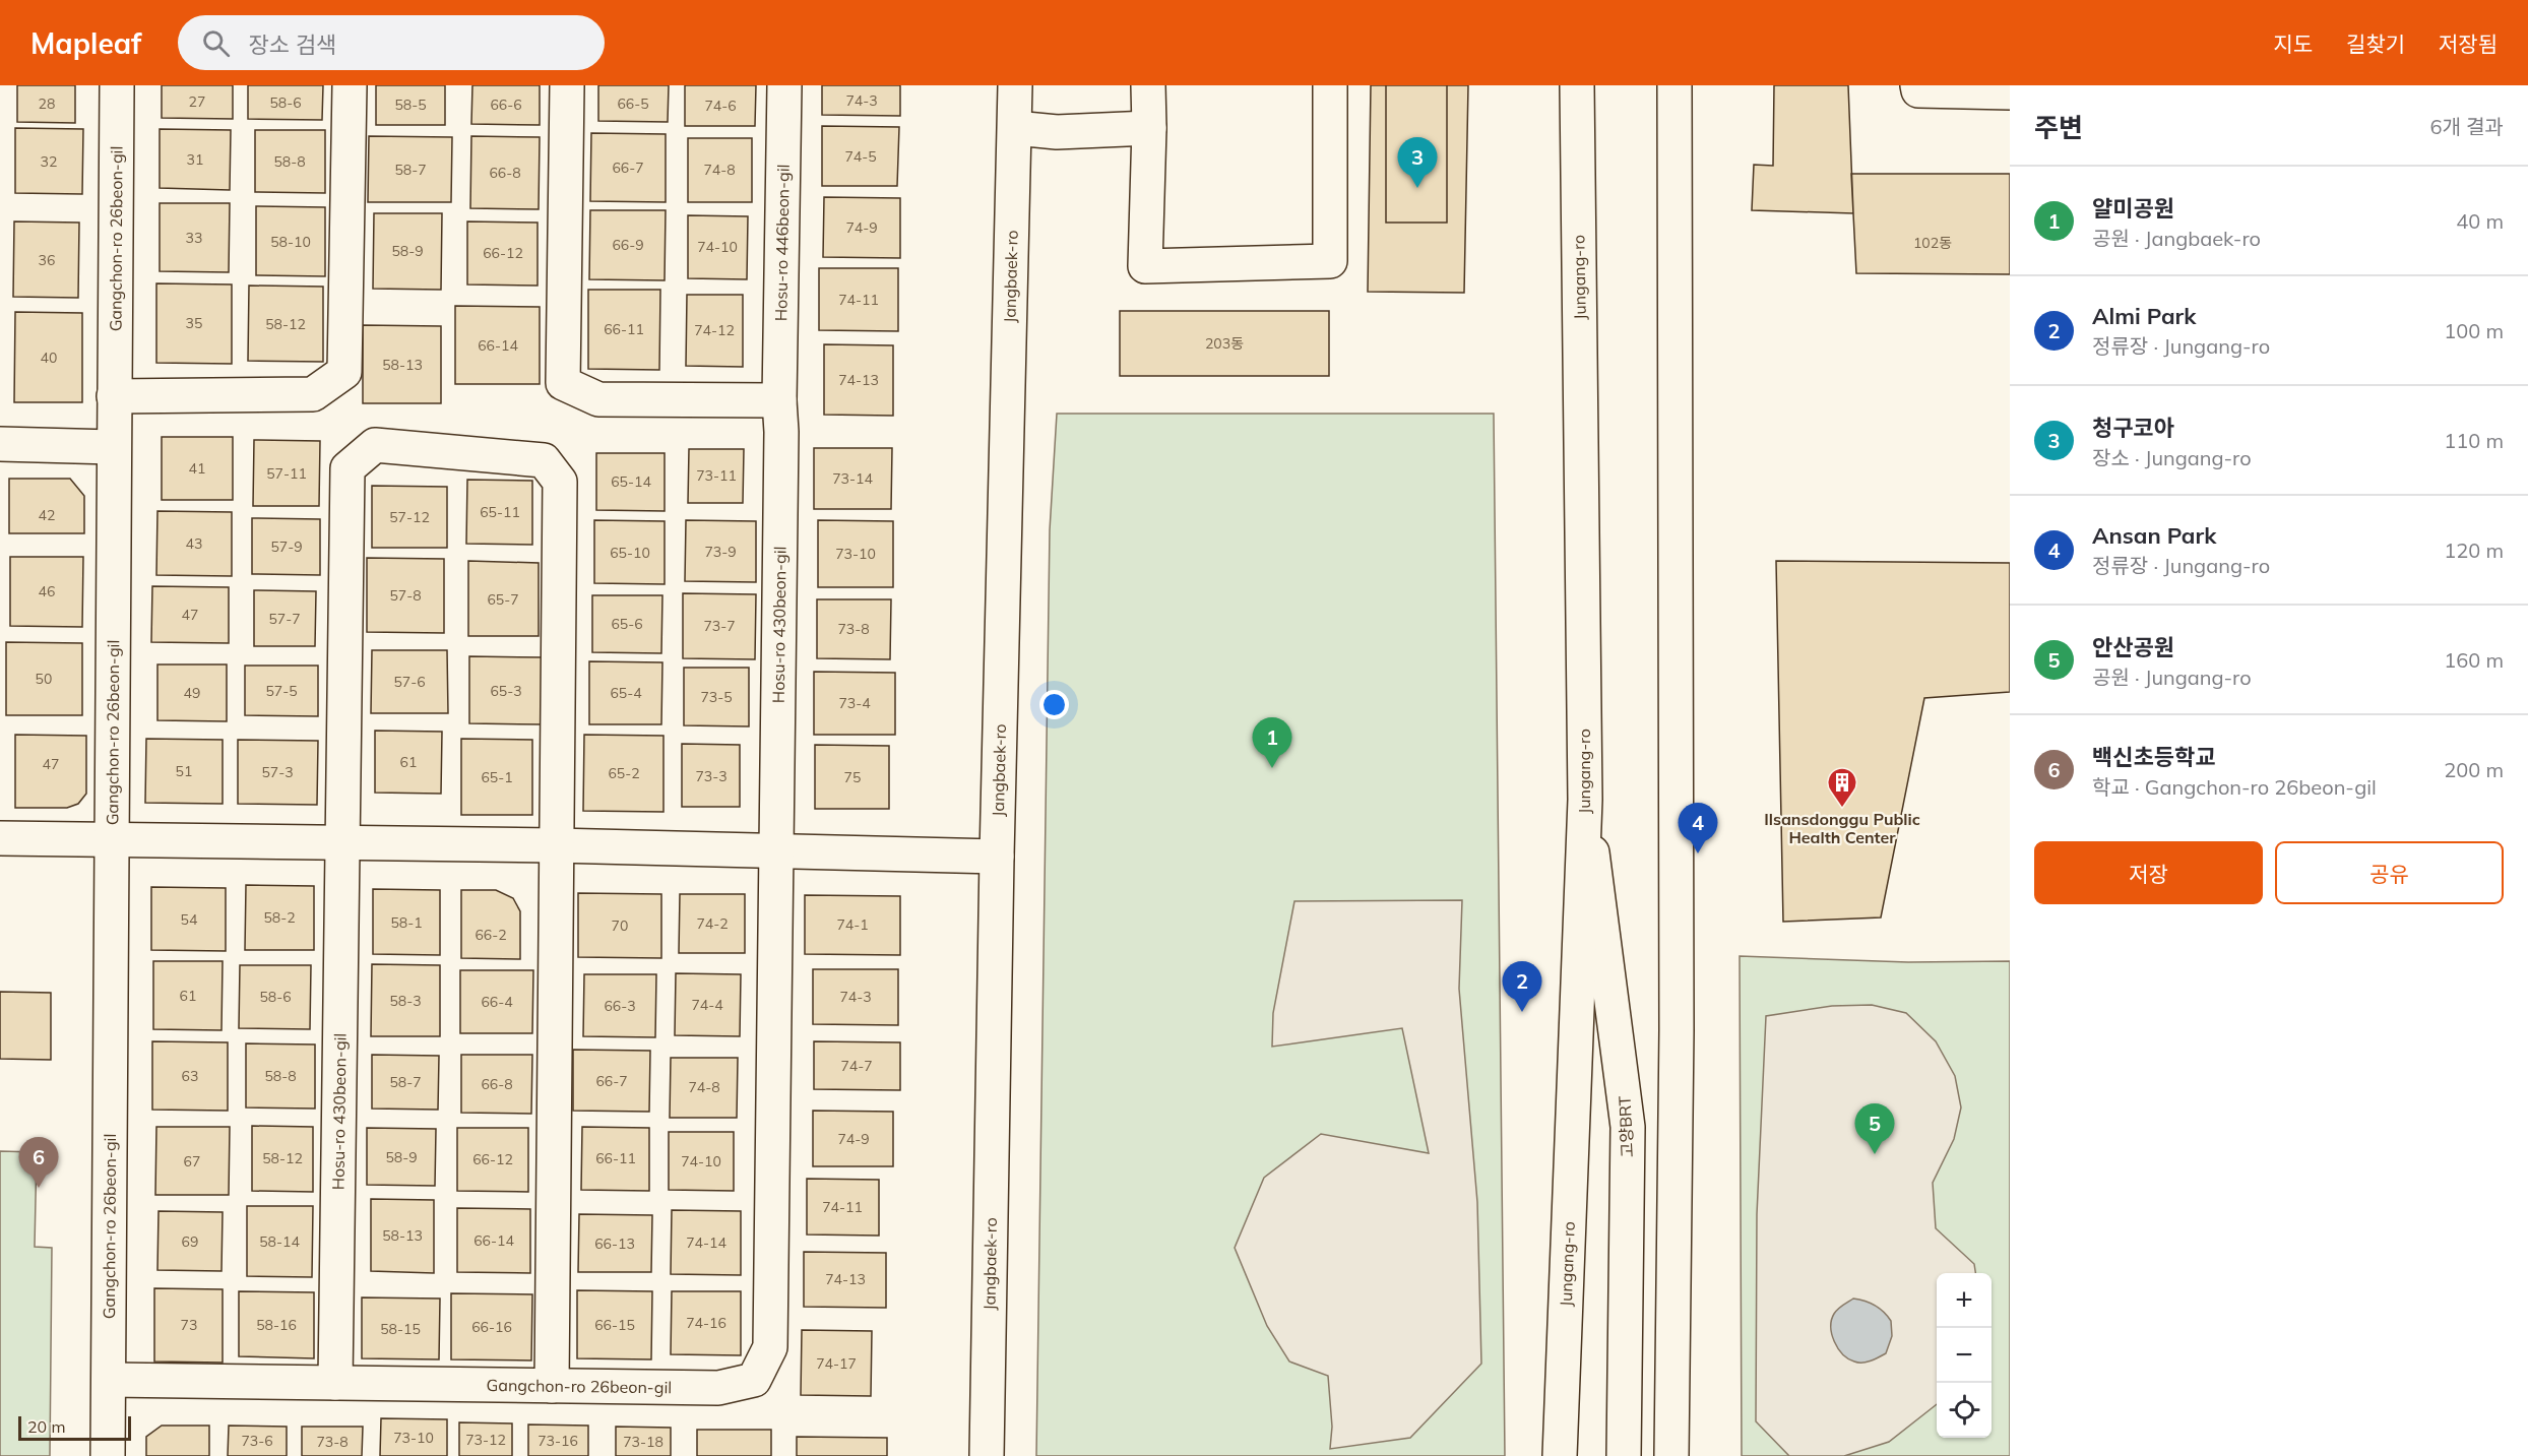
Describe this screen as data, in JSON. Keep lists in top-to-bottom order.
{
  "streets": {
    "street": [
      "Gangchon-ro 26beon-gil",
      "Hosu-ro 446beon-gil",
      "Jangbaek-ro",
      "Jungang-ro",
      "Hosu-ro 430beon-gil",
      "고양BRT"
    ]
  },
  "crossings": [
    ["Gangchon-ro 26beon-gil", "Hosu-ro 430beon-gil"],
    ["Hosu-ro 446beon-gil", "Hosu-ro 430beon-gil"],
    ["Jungang-ro", "고양BRT"]
  ],
  "places": {
    "building": ["Ilsansdonggu Public Health Center"]
  },
  "house_numbers": [
    "74-3",
    "27",
    "58-6",
    "28",
    "66-5",
    "58-5",
    "66-6",
    "74-6",
    "74-5",
    "31",
    "32",
    "58-8",
    "66-7",
    "58-7",
    "74-8",
    "66-8",
    "74-9",
    "33",
    "58-10",
    "102동",
    "66-9",
    "74-10",
    "58-9",
    "66-12",
    "36",
    "74-11",
    "35",
    "58-12",
    "66-11",
    "74-12",
    "203동",
    "66-14",
    "40",
    "58-13",
    "74-13",
    "41",
    "57-11",
    "73-11",
    "73-14",
    "65-14",
    "65-11",
    "42",
    "57-12",
    "43",
    "57-9",
    "73-9",
    "65-10",
    "73-10",
    "46",
    "57-8",
    "65-7",
    "47",
    "57-7",
    "65-6",
    "73-7",
    "73-8",
    "50",
    "57-6",
    "57-5",
    "65-3",
    "49",
    "65-4",
    "73-5",
    "73-4",
    "61",
    "47",
    "51",
    "57-3",
    "65-2",
    "73-3",
    "65-1",
    "75",
    "58-2",
    "54",
    "58-1",
    "74-2",
    "74-1",
    "70",
    "66-2",
    "61",
    "58-6",
    "74-3",
    "58-3",
    "66-4",
    "74-4",
    "66-3",
    "74-7",
    "63",
    "58-8",
    "66-7",
    "58-7",
    "66-8",
    "74-8",
    "74-9",
    "58-9",
    "58-12",
    "66-11",
    "66-12",
    "67",
    "74-10",
    "74-11",
    "58-13",
    "66-14",
    "69",
    "58-14",
    "74-14",
    "66-13",
    "74-13",
    "74-16",
    "73",
    "58-16",
    "66-15",
    "66-16",
    "58-15",
    "74-17",
    "73-10",
    "73-12",
    "73-6",
    "73-16",
    "73-8",
    "73-18"
  ],
  "scale_bar": "20 m",
  "page": {
    "header": "Mapleaf",
    "search": "장소 검색",
    "nav": ["지도", "길찾기", "저장됨"],
    "heading": ["주변", "6개 결과"],
    "pins": [
      "3",
      "1",
      "4",
      "2",
      "5",
      "6"
    ],
    "list": [
      {
        "mark": "1",
        "name": "얄미공원",
        "note": "공원 · Jangbaek-ro",
        "value": "40 m"
      },
      {
        "mark": "2",
        "name": "Almi Park",
        "note": "정류장 · Jungang-ro",
        "value": "100 m"
      },
      {
        "mark": "3",
        "name": "청구코아",
        "note": "장소 · Jungang-ro",
        "value": "110 m"
      },
      {
        "mark": "4",
        "name": "Ansan Park",
        "note": "정류장 · Jungang-ro",
        "value": "120 m"
      },
      {
        "mark": "5",
        "name": "안산공원",
        "note": "공원 · Jungang-ro",
        "value": "160 m"
      },
      {
        "mark": "6",
        "name": "백신초등학교",
        "note": "학교 · Gangchon-ro 26beon-gil",
        "value": "200 m"
      }
    ],
    "buttons": ["저장", "공유"],
    "map_buttons": ["+", "−"],
    "scale": "20 m"
  }
}
